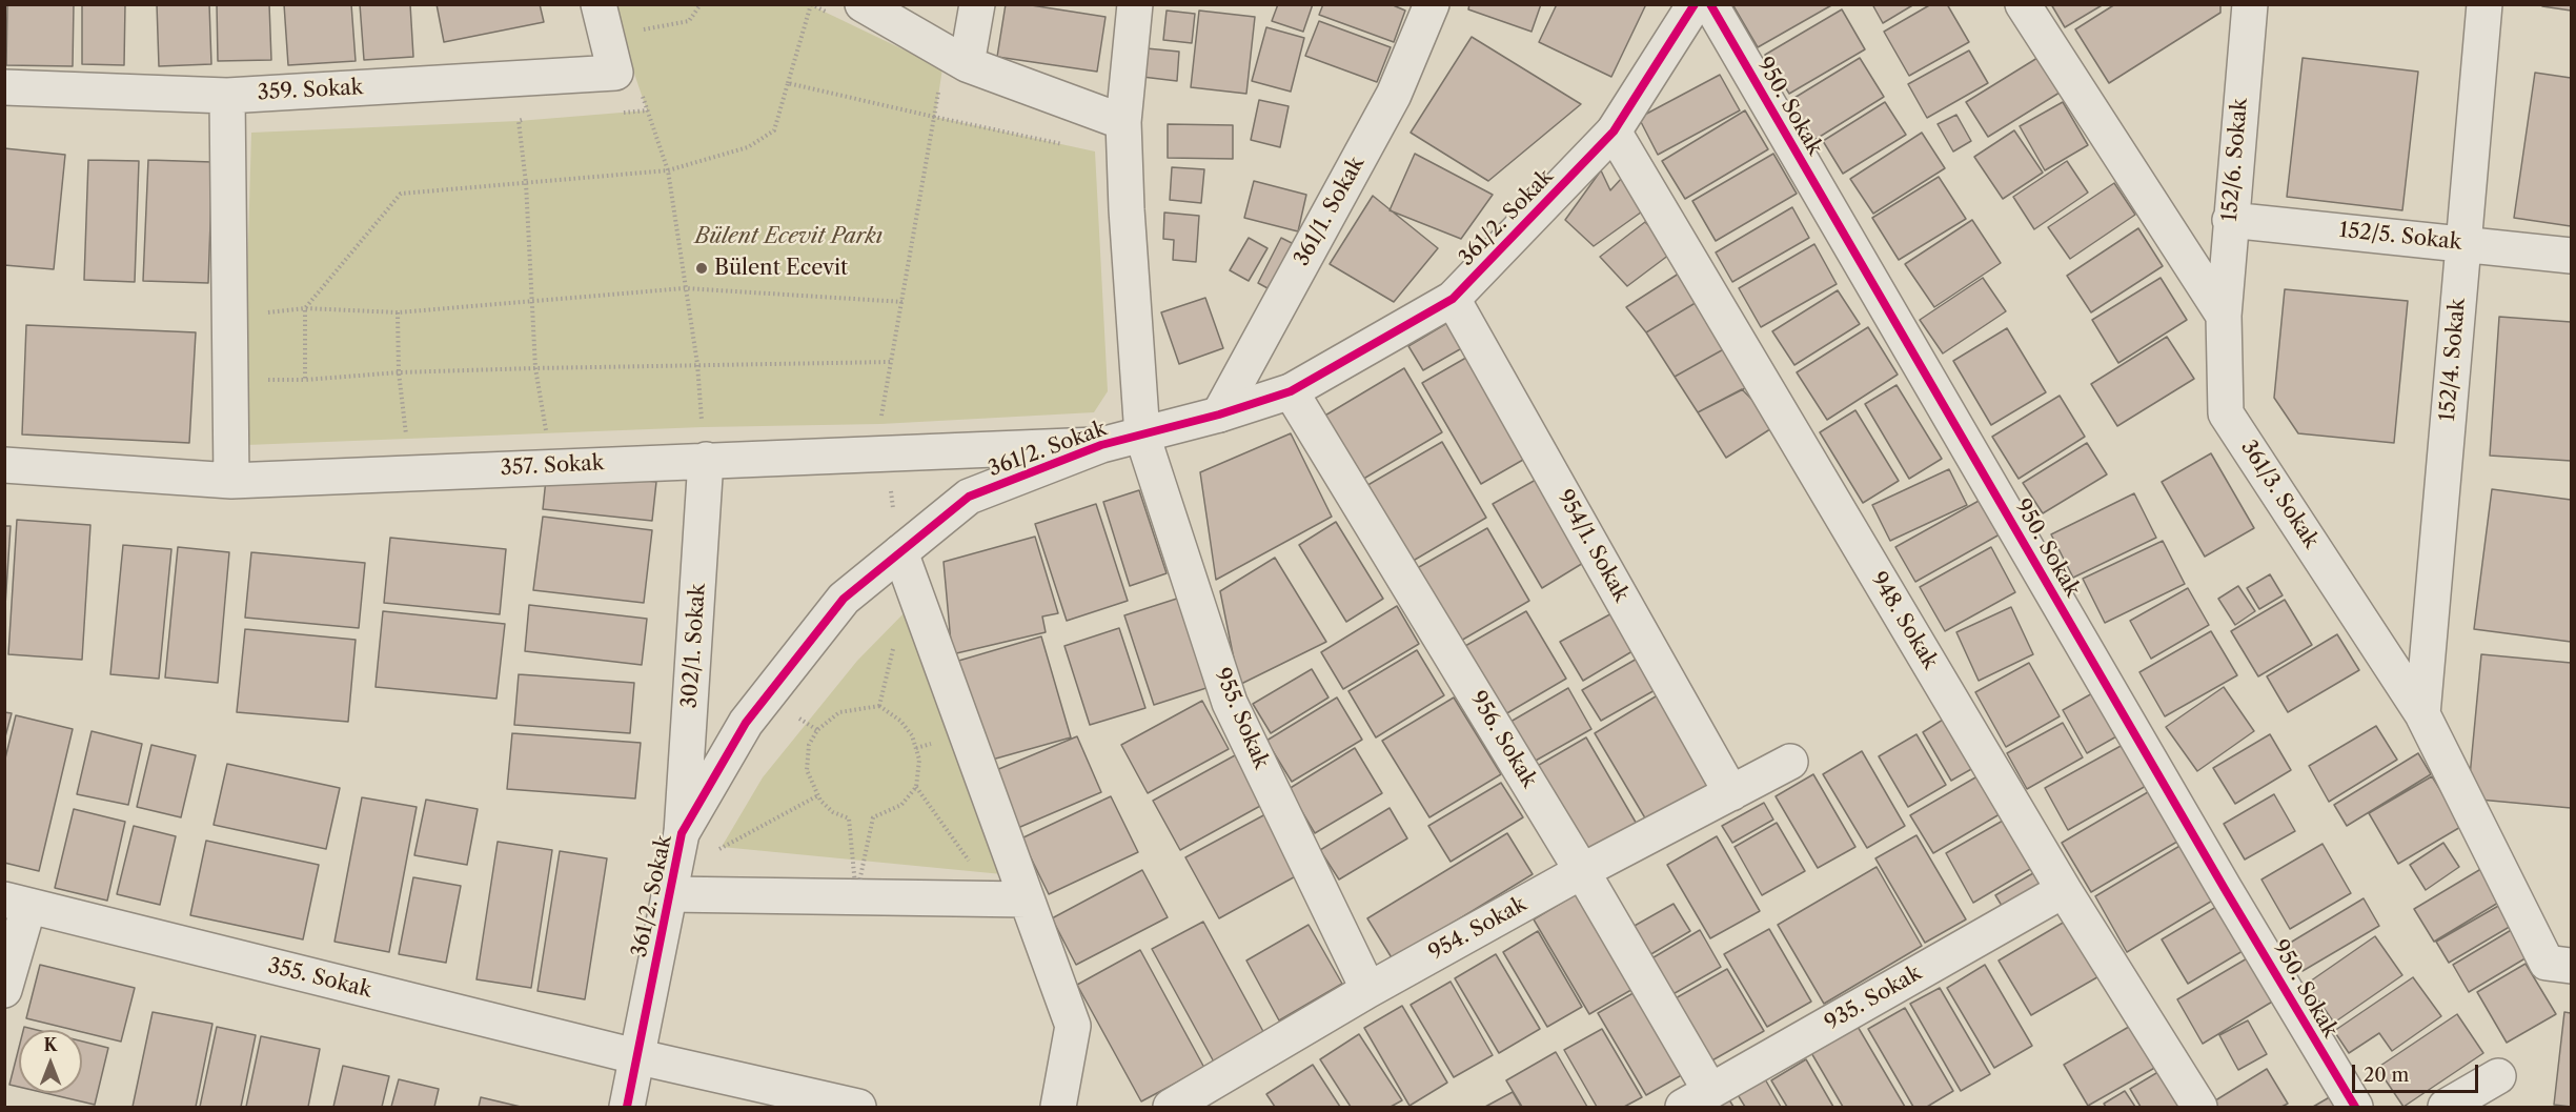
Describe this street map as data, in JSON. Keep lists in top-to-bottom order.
{
  "streets": {
    "street": [
      "359. Sokak",
      "950. Sokak",
      "152/6. Sokak",
      "361/1. Sokak",
      "361/2. Sokak",
      "152/5. Sokak",
      "152/4. Sokak",
      "357. Sokak",
      "361/3. Sokak",
      "954/1. Sokak",
      "948. Sokak",
      "302/1. Sokak",
      "955. Sokak",
      "956. Sokak",
      "954. Sokak",
      "355. Sokak",
      "935. Sokak"
    ]
  },
  "crossings": [
    ["152/6. Sokak", "152/5. Sokak"],
    ["152/6. Sokak", "361/3. Sokak"],
    ["361/1. Sokak", "361/2. Sokak"],
    ["361/2. Sokak", "357. Sokak"],
    ["361/2. Sokak", "954/1. Sokak"],
    ["361/2. Sokak", "948. Sokak"],
    ["361/2. Sokak", "302/1. Sokak"],
    ["361/2. Sokak", "955. Sokak"],
    ["361/2. Sokak", "956. Sokak"],
    ["361/2. Sokak", "355. Sokak"],
    ["152/5. Sokak", "152/4. Sokak"],
    ["152/4. Sokak", "361/3. Sokak"],
    ["357. Sokak", "302/1. Sokak"],
    ["954/1. Sokak", "954. Sokak"],
    ["948. Sokak", "935. Sokak"],
    ["955. Sokak", "954. Sokak"],
    ["956. Sokak", "954. Sokak"],
    ["956. Sokak", "935. Sokak"]
  ],
  "parks": ["Bülent Ecevit Parkı"],
  "places": ["Bülent Ecevit"],
  "scale_bar": "20 m",
  "north": "top"
}
